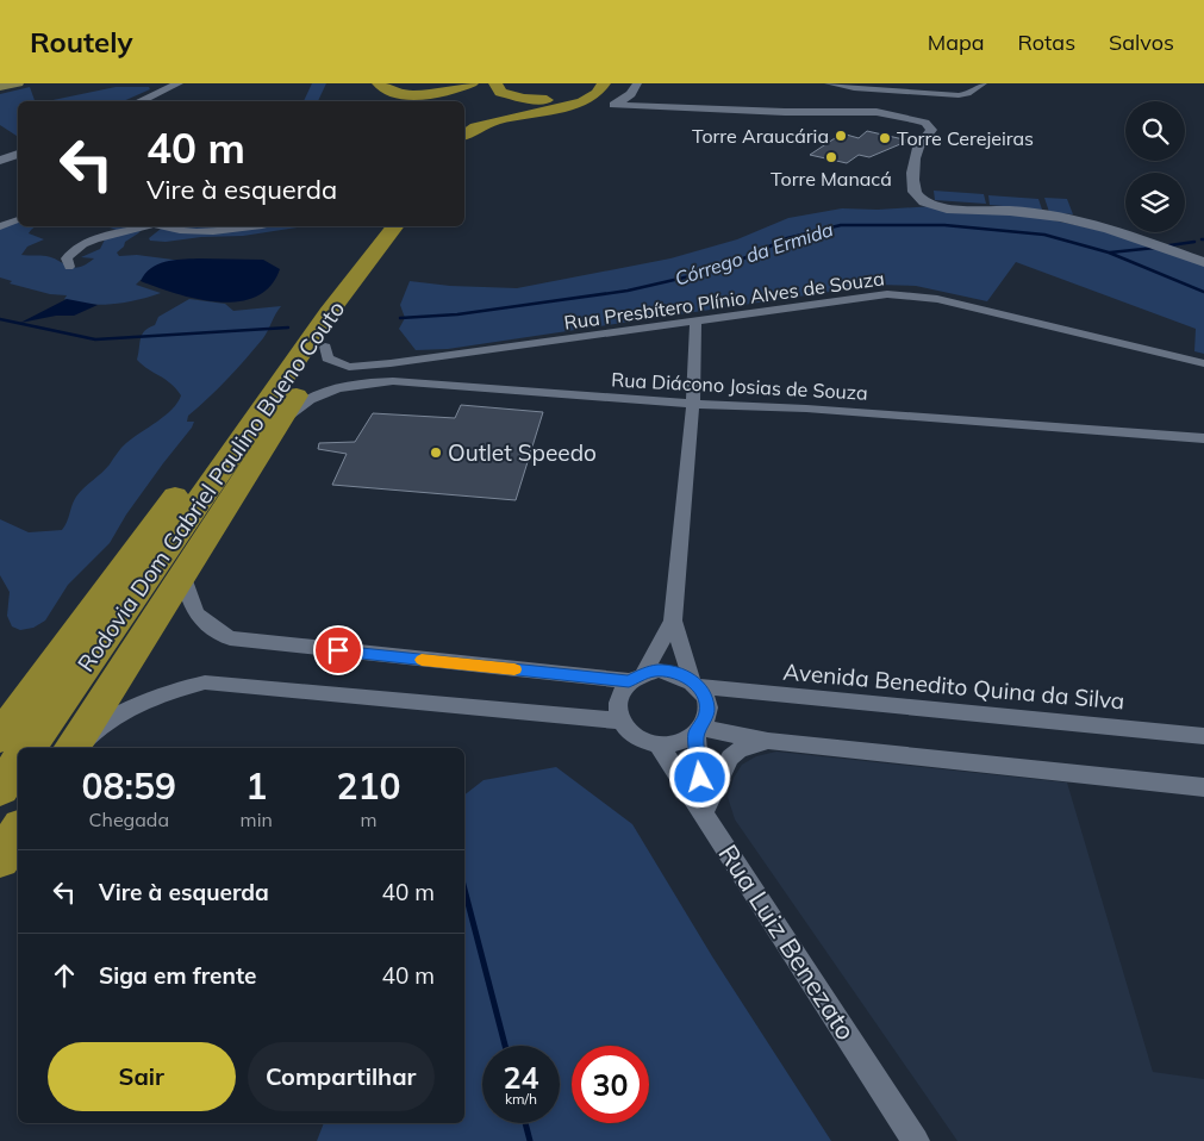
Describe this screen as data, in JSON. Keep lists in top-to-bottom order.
{
  "streets": {
    "highway": ["Rodovia Dom Gabriel Paulino Bueno Couto"],
    "street": [
      "Rua Presbítero Plínio Alves de Souza",
      "Rua Diácono Josias de Souza",
      "Avenida Benedito Quina da Silva",
      "Rua Luiz Benezato"
    ]
  },
  "crossings": [
    ["Avenida Benedito Quina da Silva", "Rua Luiz Benezato"]
  ],
  "water": ["Córrego da Ermida"],
  "places": [
    "Torre Araucária",
    "Torre Cerejeiras",
    "Torre Manacá",
    "Outlet Speedo"
  ],
  "page": {
    "header": "Routely",
    "nav": ["Mapa", "Rotas", "Salvos"],
    "turn": ["40 m", "Vire à esquerda"],
    "eta": [
      "08:59",
      "Chegada",
      "1",
      "min",
      "210",
      "m"
    ],
    "list": [
      {
        "name": "Vire à esquerda",
        "value": "40 m"
      },
      {
        "name": "Siga em frente",
        "value": "40 m"
      }
    ],
    "buttons": ["Sair", "Compartilhar"],
    "speed": "24 km/h",
    "limit": "30"
  }
}
